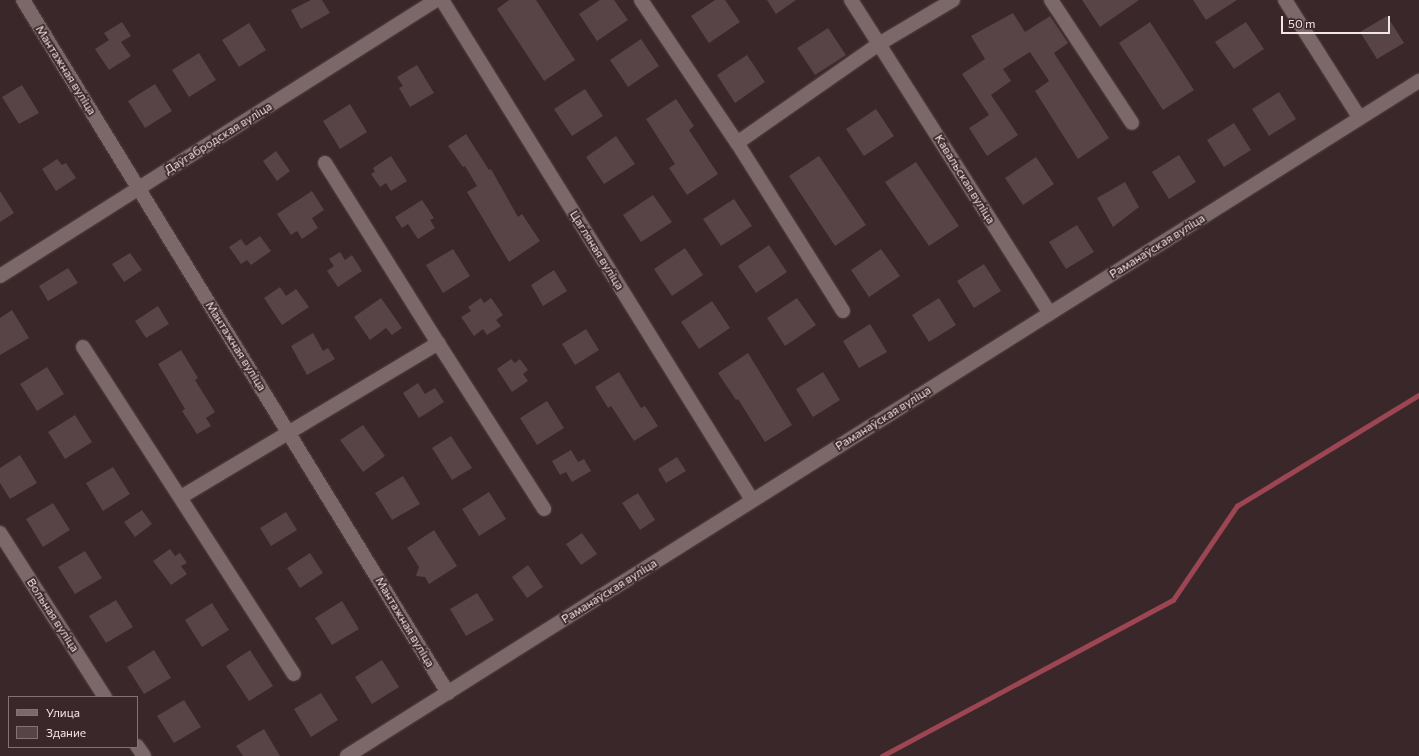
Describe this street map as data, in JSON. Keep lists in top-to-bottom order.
{
  "streets": {
    "street": [
      "Мантажная вуліца",
      "Даўгабродская вуліца",
      "Кавальская вуліца",
      "Раманаўская вуліца",
      "Цагляная вуліца",
      "Вольная вуліца"
    ]
  },
  "crossings": [
    ["Мантажная вуліца", "Даўгабродская вуліца"],
    ["Мантажная вуліца", "Раманаўская вуліца"],
    ["Кавальская вуліца", "Раманаўская вуліца"],
    ["Раманаўская вуліца", "Цагляная вуліца"]
  ],
  "legend": ["Улица", "Здание"],
  "scale_bar": "50 m"
}
